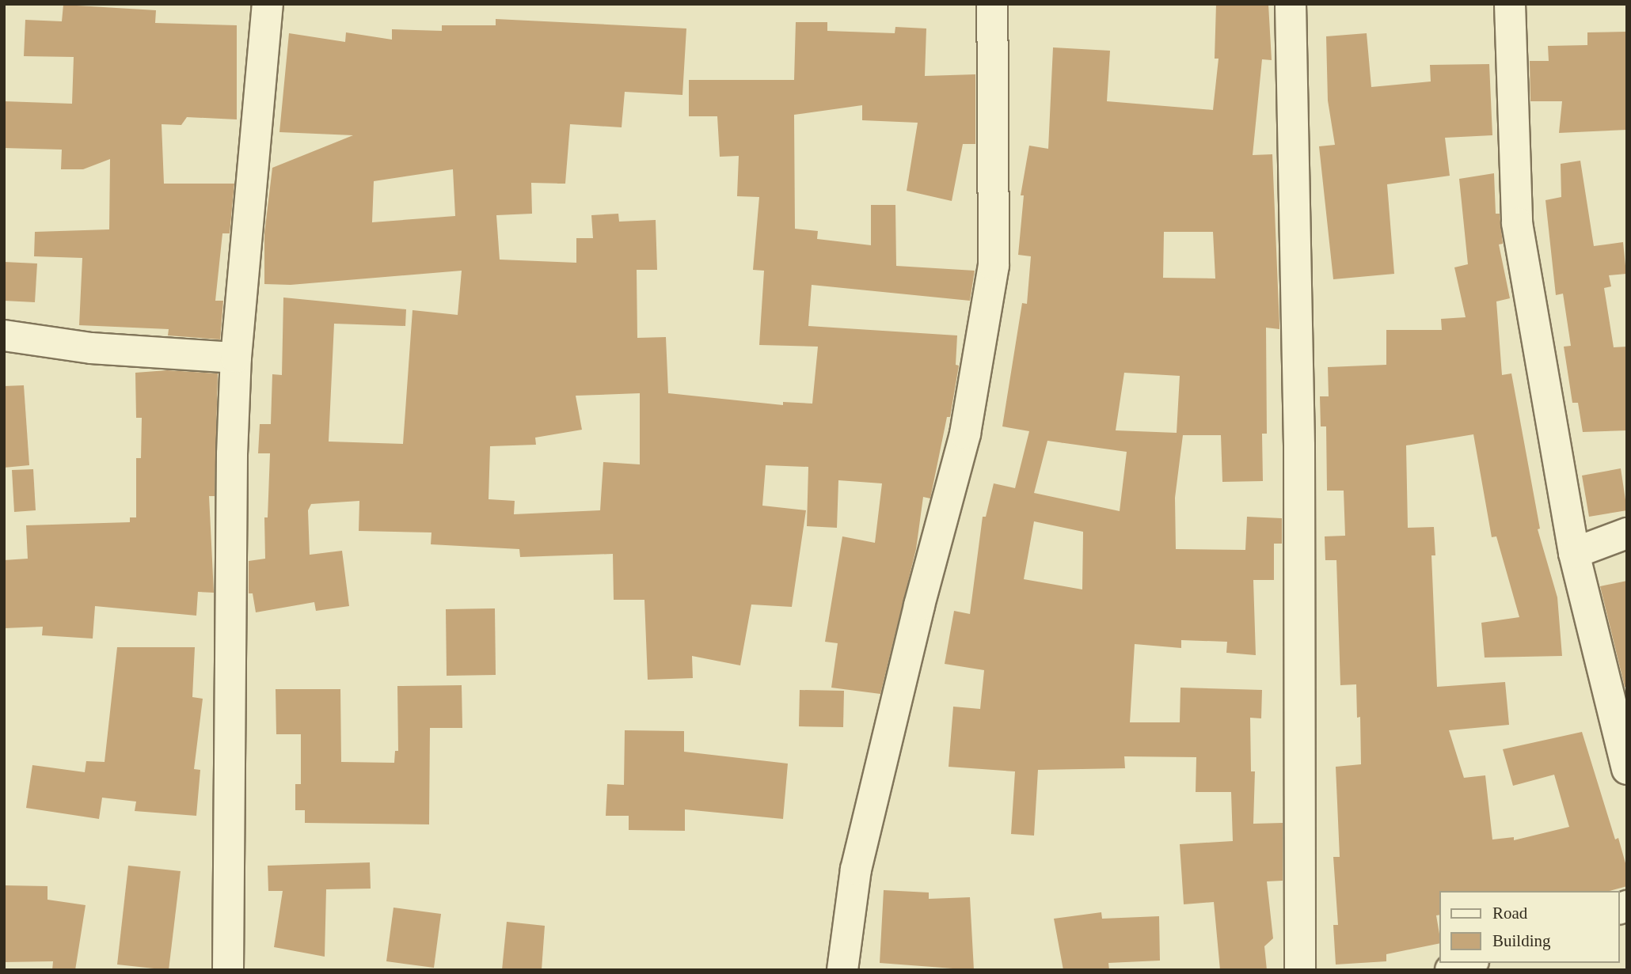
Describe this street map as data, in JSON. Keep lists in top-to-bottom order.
{
  "legend": ["Road", "Building"]
}
